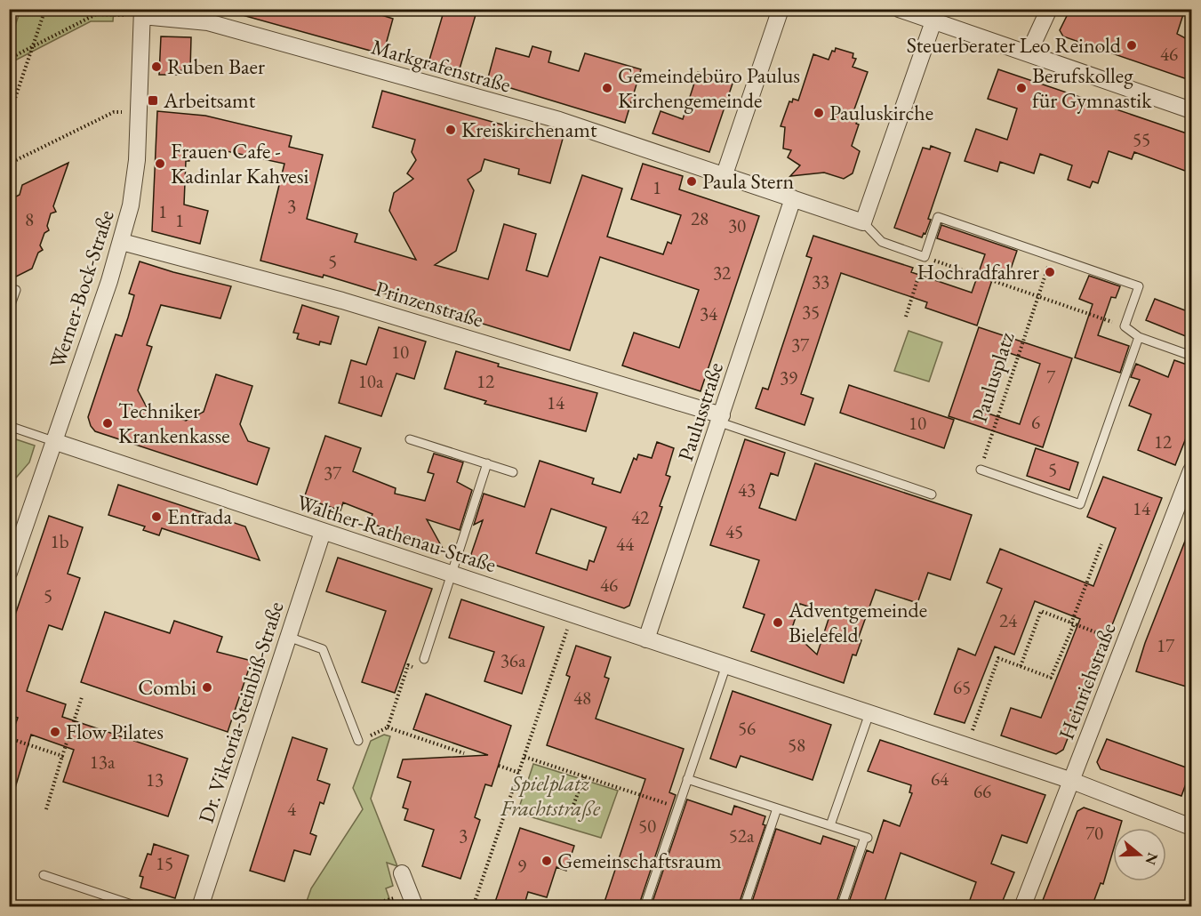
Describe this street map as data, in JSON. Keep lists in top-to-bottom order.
{
  "streets": {
    "street": [
      "Markgrafenstraße",
      "Werner-Bock-Straße",
      "Prinzenstraße",
      "Paulusstraße",
      "Walther-Rathenau-Straße",
      "Heinrichstraße",
      "Dr. Viktoria-Steinbiß-Straße"
    ],
    "path": ["Paulusplatz"]
  },
  "crossings": [
    ["Markgrafenstraße", "Werner-Bock-Straße"],
    ["Werner-Bock-Straße", "Prinzenstraße"],
    ["Werner-Bock-Straße", "Walther-Rathenau-Straße"],
    ["Prinzenstraße", "Paulusstraße"],
    ["Paulusstraße", "Walther-Rathenau-Straße"],
    ["Walther-Rathenau-Straße", "Heinrichstraße"],
    ["Walther-Rathenau-Straße", "Dr. Viktoria-Steinbiß-Straße"]
  ],
  "parks": ["Spielplatz Frachtstraße"],
  "places": {
    "other": [
      "Steuerberater Leo Reinold",
      "Ruben Baer",
      "Gemeindebüro Paulus Kirchengemeinde",
      "Berufskolleg für Gymnastik",
      "Pauluskirche",
      "Kreiskirchenamt",
      "Frauen Cafe - Kadinlar Kahvesi",
      "Paula Stern",
      "Hochradfahrer",
      "Techniker Krankenkasse",
      "Entrada",
      "Adventgemeinde Bielefeld",
      "Combi",
      "Flow Pilates",
      "Gemeinschaftsraum"
    ],
    "transit": ["Arbeitsamt"]
  },
  "house_numbers": [
    "46",
    "55",
    "1",
    "3",
    "1",
    "28",
    "8",
    "1",
    "30",
    "5",
    "32",
    "33",
    "35",
    "34",
    "37",
    "10",
    "7",
    "39",
    "10a",
    "12",
    "14",
    "6",
    "10",
    "12",
    "5",
    "37",
    "43",
    "14",
    "42",
    "45",
    "1b",
    "44",
    "46",
    "5",
    "24",
    "17",
    "36a",
    "65",
    "48",
    "56",
    "58",
    "13a",
    "64",
    "13",
    "66",
    "4",
    "50",
    "70",
    "3",
    "52a",
    "15",
    "9"
  ],
  "north": "right"
}
